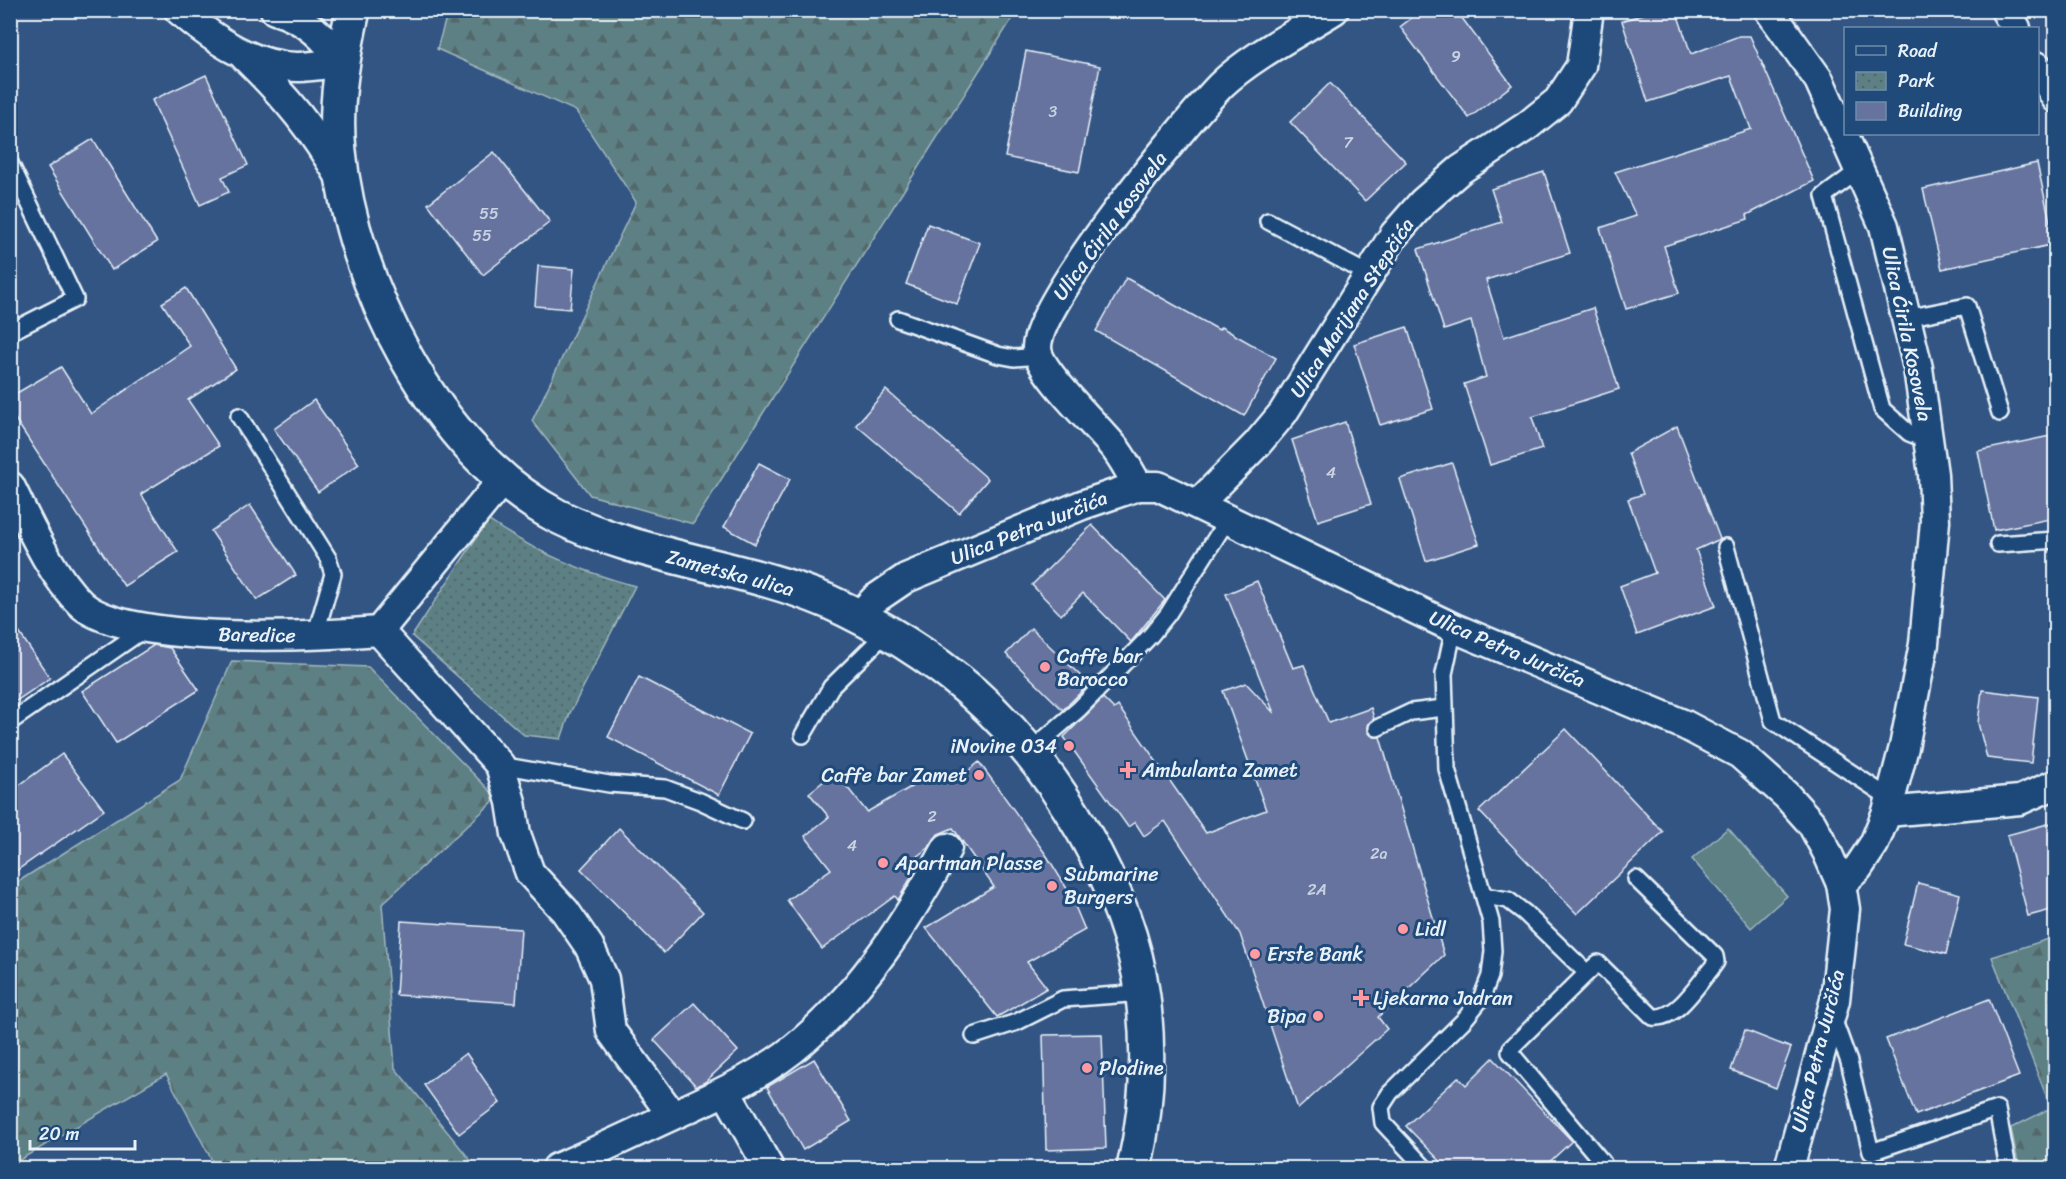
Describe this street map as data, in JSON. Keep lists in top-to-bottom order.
{
  "streets": {
    "main road": ["Zametska ulica"],
    "street": [
      "Ulica Ćirila Kosovela",
      "Ulica Marijana Stepčića",
      "Ulica Petra Jurčića",
      "Baredice"
    ]
  },
  "crossings": [
    ["Ulica Ćirila Kosovela", "Ulica Petra Jurčića"],
    ["Ulica Marijana Stepčića", "Ulica Petra Jurčića"],
    ["Ulica Petra Jurčića", "Zametska ulica"]
  ],
  "places": {
    "other": [
      "Caffe bar Barocco",
      "iNovine 034",
      "Caffe bar Zamet",
      "Apartman Plasse",
      "Submarine Burgers",
      "Lidl",
      "Erste Bank",
      "Bipa",
      "Plodine"
    ],
    "health": ["Ambulanta Zamet", "Ljekarna Jadran"]
  },
  "house_numbers": [
    "9",
    "3",
    "7",
    "55",
    "55",
    "4",
    "2",
    "4",
    "2a",
    "2A"
  ],
  "legend": ["Road", "Park", "Building"],
  "scale_bar": "20 m"
}
